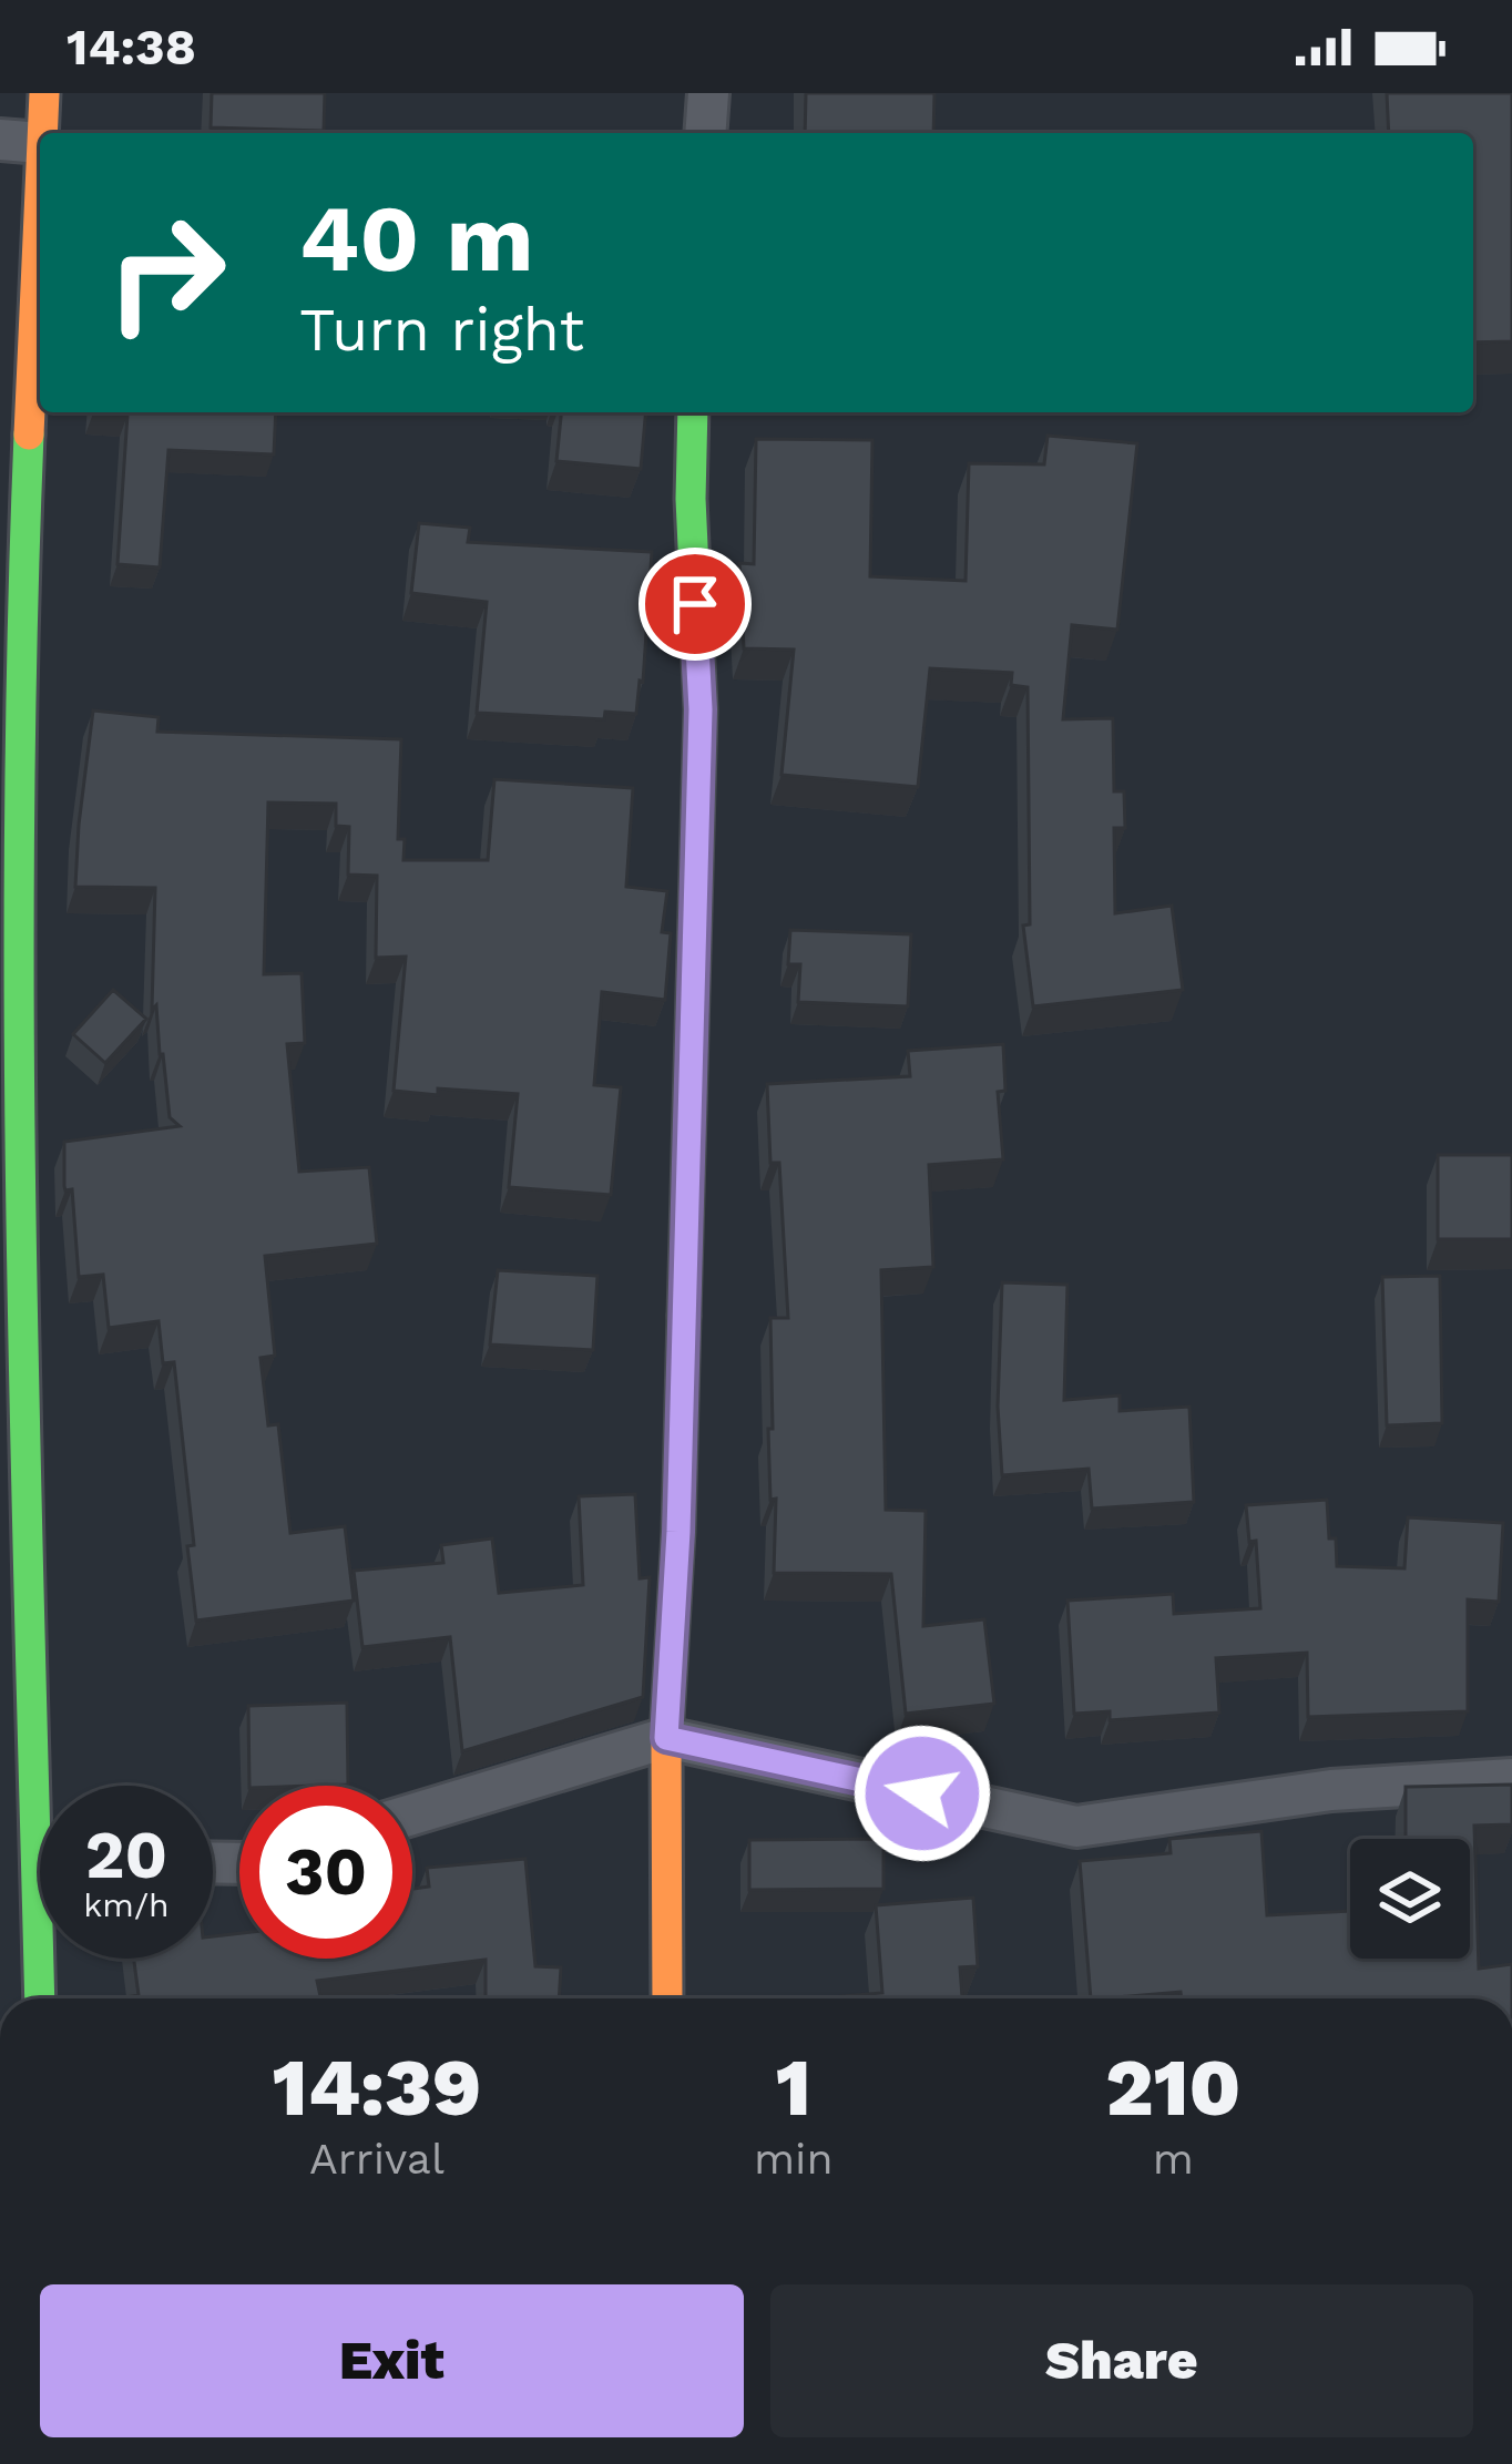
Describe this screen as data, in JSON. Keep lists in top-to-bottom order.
{
  "page": {
    "status": "14:38",
    "turn": ["40 m", "Turn right"],
    "speed": "20 km/h",
    "limit": "30",
    "eta": [
      "14:39",
      "Arrival",
      "1",
      "min",
      "210",
      "m"
    ],
    "buttons": ["Exit", "Share"]
  }
}
